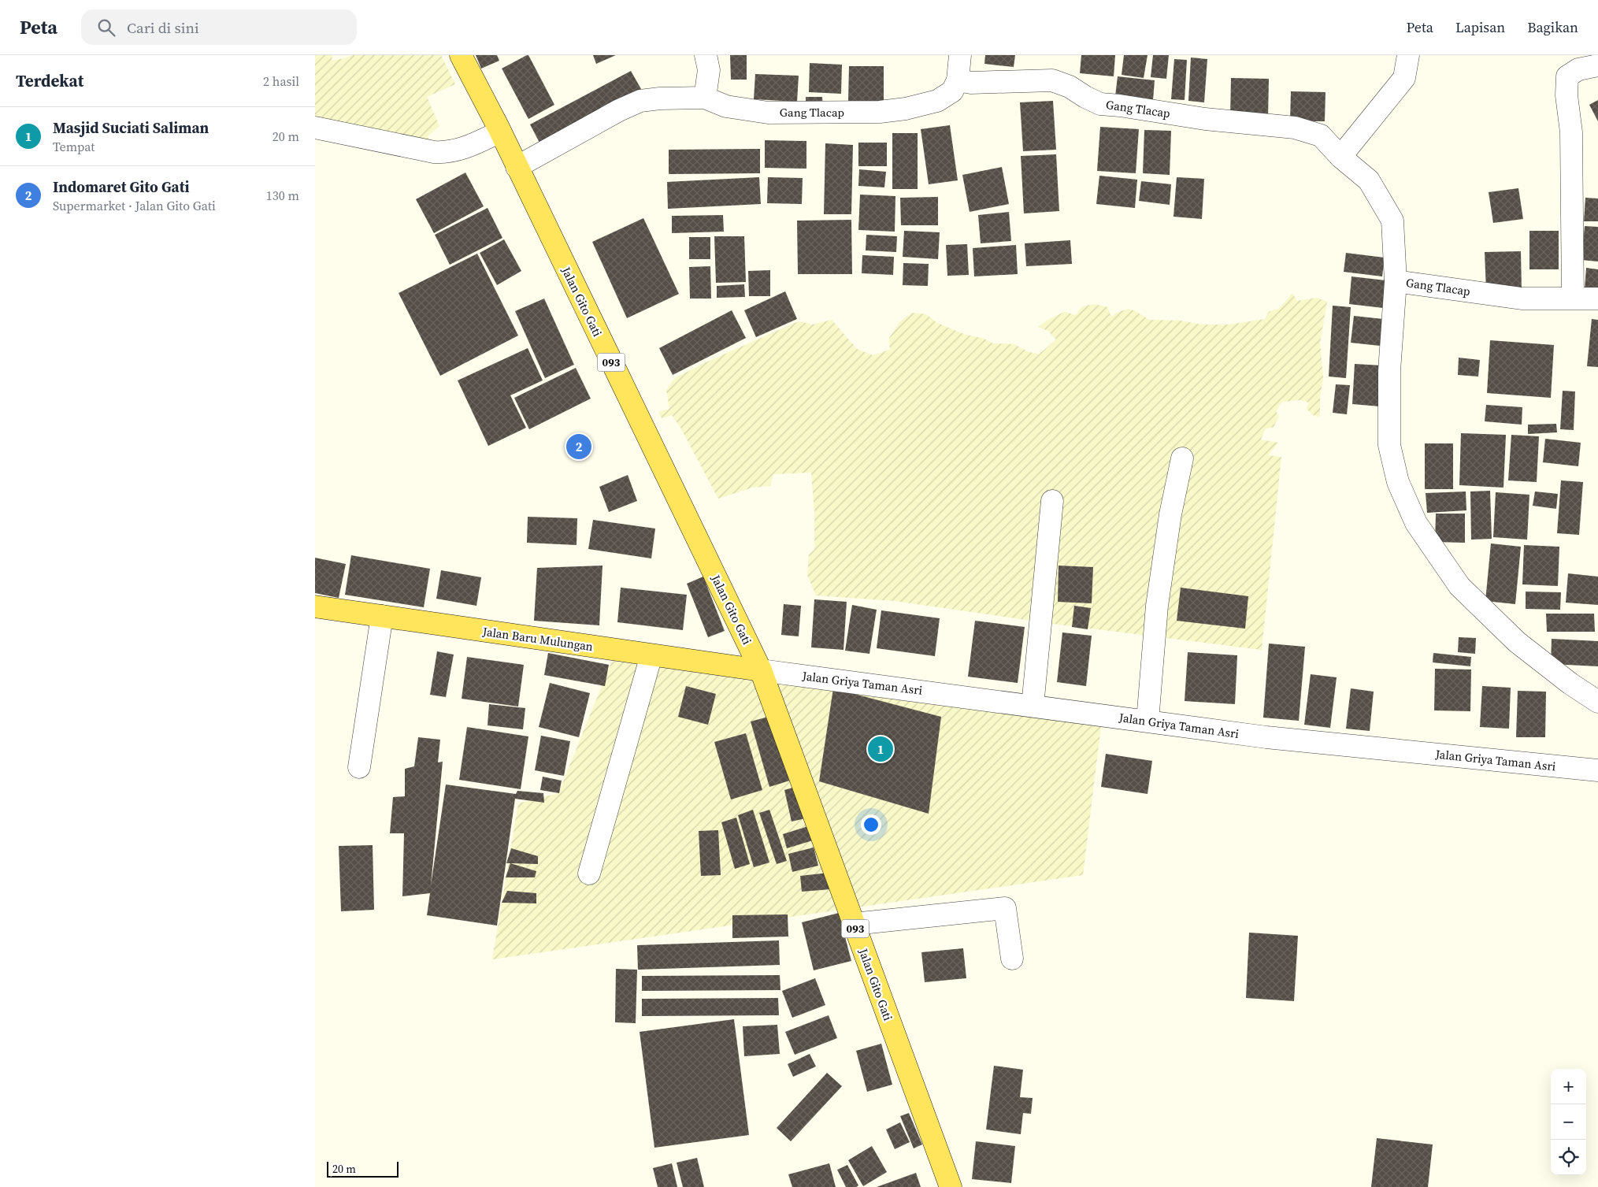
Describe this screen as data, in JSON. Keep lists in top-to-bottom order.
{
  "streets": {
    "main road": ["Jalan Gito Gati", "093", "Jalan Baru Mulungan"],
    "street": ["Gang Tlacap", "Jalan Griya Taman Asri"]
  },
  "crossings": [
    ["Gang Tlacap", "Jalan Gito Gati"],
    ["Jalan Gito Gati", "Jalan Baru Mulungan"],
    ["Jalan Gito Gati", "Jalan Griya Taman Asri"],
    ["Jalan Baru Mulungan", "Jalan Griya Taman Asri"]
  ],
  "scale_bar": "20 m",
  "page": {
    "header": "Peta",
    "search": "Cari di sini",
    "nav": ["Peta", "Lapisan", "Bagikan"],
    "heading": ["Terdekat", "2 hasil"],
    "list": [
      {
        "mark": "1",
        "name": "Masjid Suciati Saliman",
        "note": "Tempat",
        "value": "20 m"
      },
      {
        "mark": "2",
        "name": "Indomaret Gito Gati",
        "note": "Supermarket · Jalan Gito Gati",
        "value": "130 m"
      }
    ],
    "pins": ["2", "1"],
    "map_buttons": ["+", "−"],
    "scale": "20 m"
  }
}
